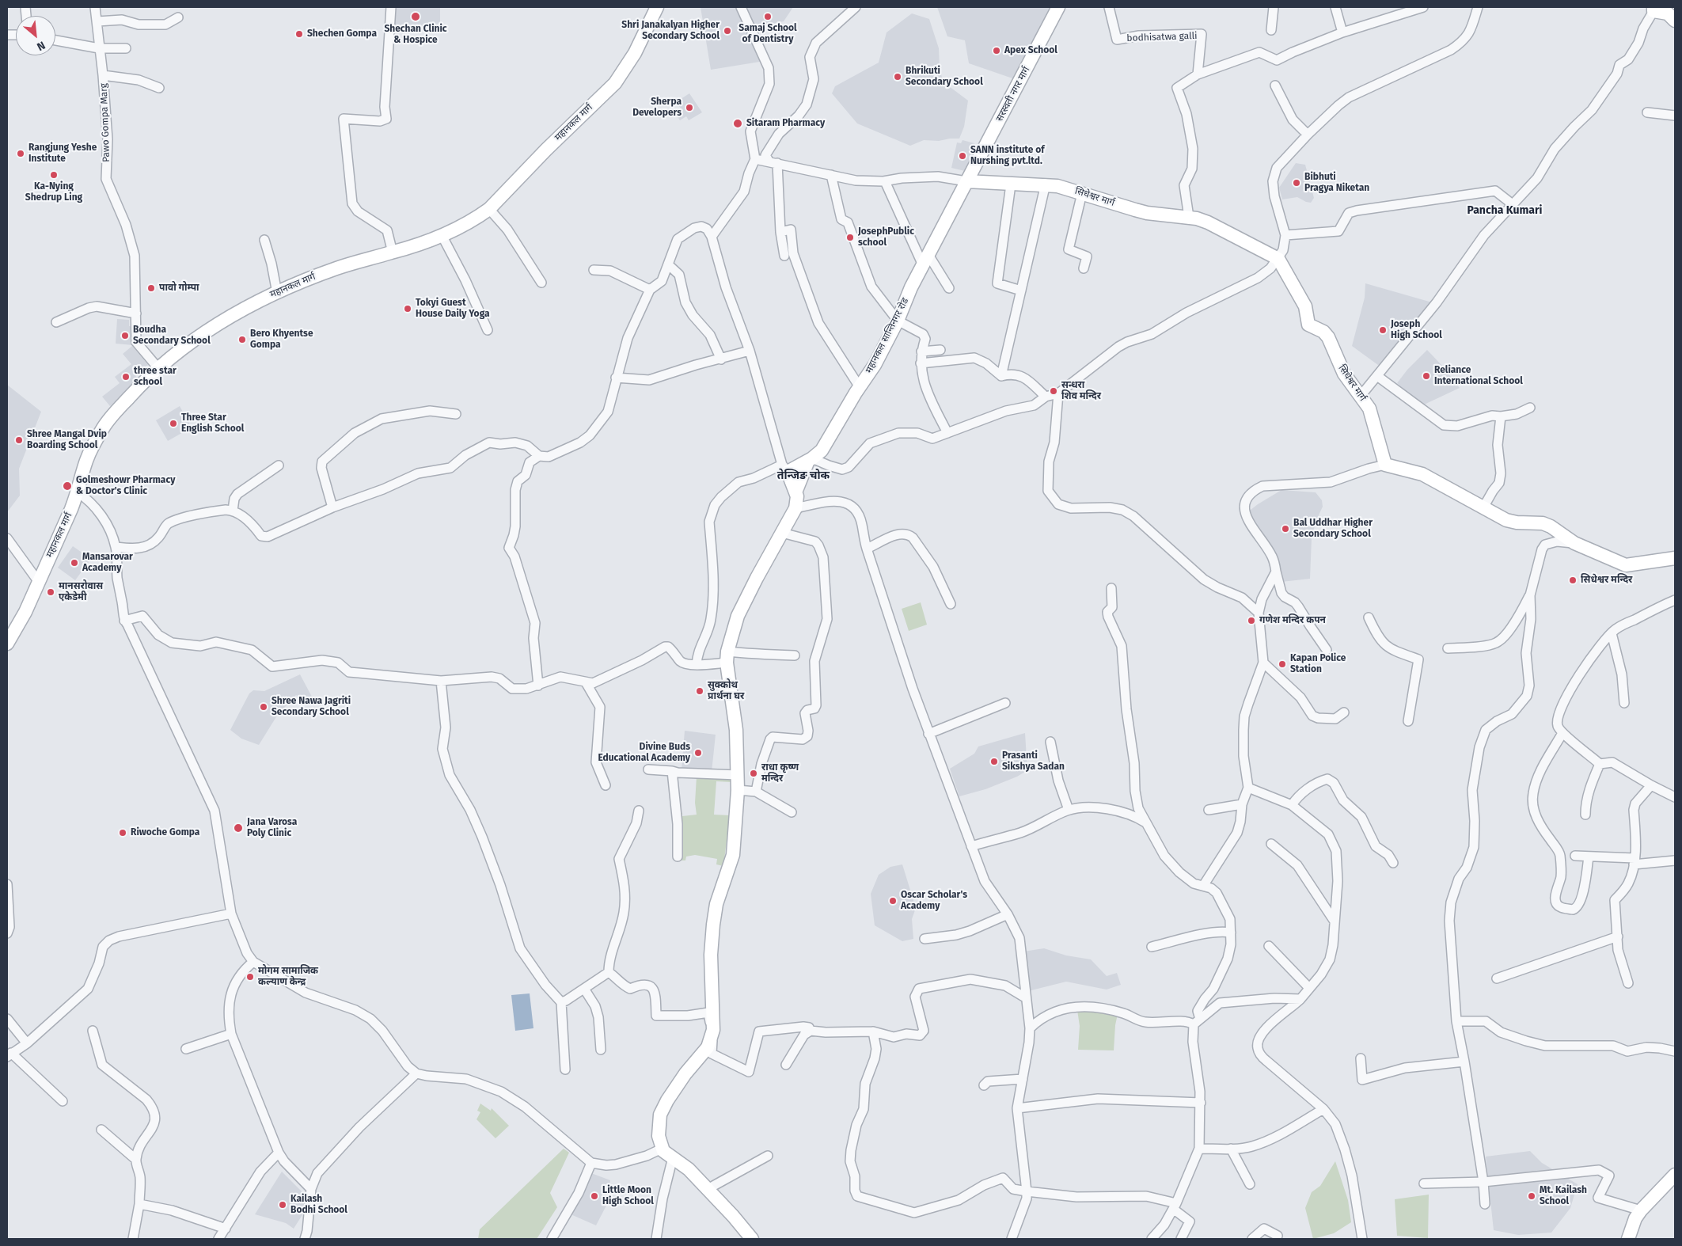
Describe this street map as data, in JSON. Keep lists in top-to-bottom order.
{
  "streets": {
    "main road": [
      "सरस्वती नगर मार्ग",
      "महानकल मार्ग",
      "सिधेश्वर मार्ग",
      "महानकल सान्तिनगर रोड"
    ],
    "street": ["bodhisatwa galli", "Pawo Gompa Marg"]
  },
  "crossings": [
    ["सरस्वती नगर मार्ग", "सिधेश्वर मार्ग"],
    ["सरस्वती नगर मार्ग", "महानकल सान्तिनगर रोड"],
    ["Pawo Gompa Marg", "महानकल मार्ग"],
    ["सिधेश्वर मार्ग", "महानकल सान्तिनगर रोड"]
  ],
  "districts": ["Pancha Kumari", "तेन्जिङ चोक"],
  "places": [
    "Shechan Clinic & Hospice",
    "Samaj School of Dentistry",
    "Shri Janakalyan Higher Secondary School",
    "Shechen Gompa",
    "Apex School",
    "Bhrikuti Secondary School",
    "Sherpa Developers",
    "Sitaram Pharmacy",
    "Rangjung Yeshe Institute",
    "SANN institute of Nurshing pvt.ltd.",
    "Ka-Nying Shedrup Ling",
    "Bibhuti Pragya Niketan",
    "JosephPublic school",
    "पावो गोम्पा",
    "Tokyi Guest House Daily Yoga",
    "Joseph High School",
    "Boudha Secondary School",
    "Bero Khyentse Gompa",
    "Reliance International School",
    "three star school",
    "सन्धरा शिव मन्दिर",
    "Three Star English School",
    "Shree Mangal Dvip Boarding School",
    "Golmeshowr Pharmacy & Doctor's Clinic",
    "Bal Uddhar Higher Secondary School",
    "Mansarovar Academy",
    "सिधेश्वर मन्दिर",
    "मानसरोवास एकेडेमी",
    "गणेश मन्दिर कपन",
    "Kapan Police Station",
    "सुक्कोथ प्रार्थना घर",
    "Shree Nawa Jagriti Secondary School",
    "Divine Buds Educational Academy",
    "Prasanti Sikshya Sadan",
    "राधा कृष्ण मन्दिर",
    "Jana Varosa Poly Clinic",
    "Riwoche Gompa",
    "Oscar Scholar's Academy",
    "मोगम सामाजिक कल्याण केन्द्र",
    "Little Moon High School",
    "Mt. Kailash School",
    "Kailash Bodhi School"
  ],
  "north": "bottom right"
}
